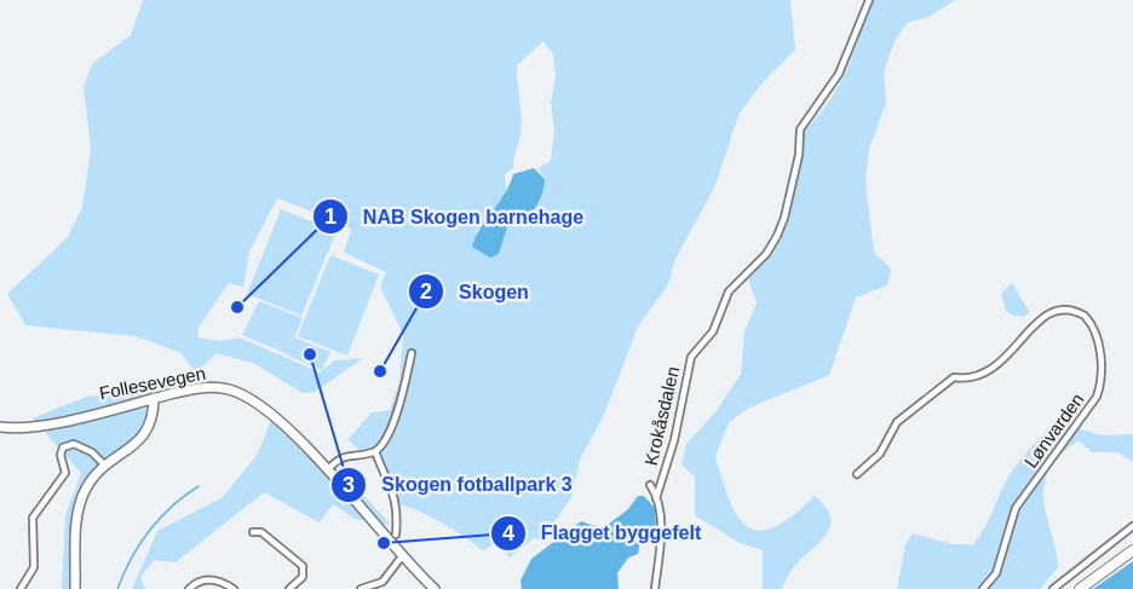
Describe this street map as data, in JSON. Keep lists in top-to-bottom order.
{
  "streets": {
    "main road": ["Follesevegen"],
    "street": ["Krokåsdalen", "Lønvarden"]
  },
  "places": [
    "NAB Skogen barnehage",
    "Skogen fotballpark 3",
    "Skogen",
    "Flagget byggefelt"
  ]
}
